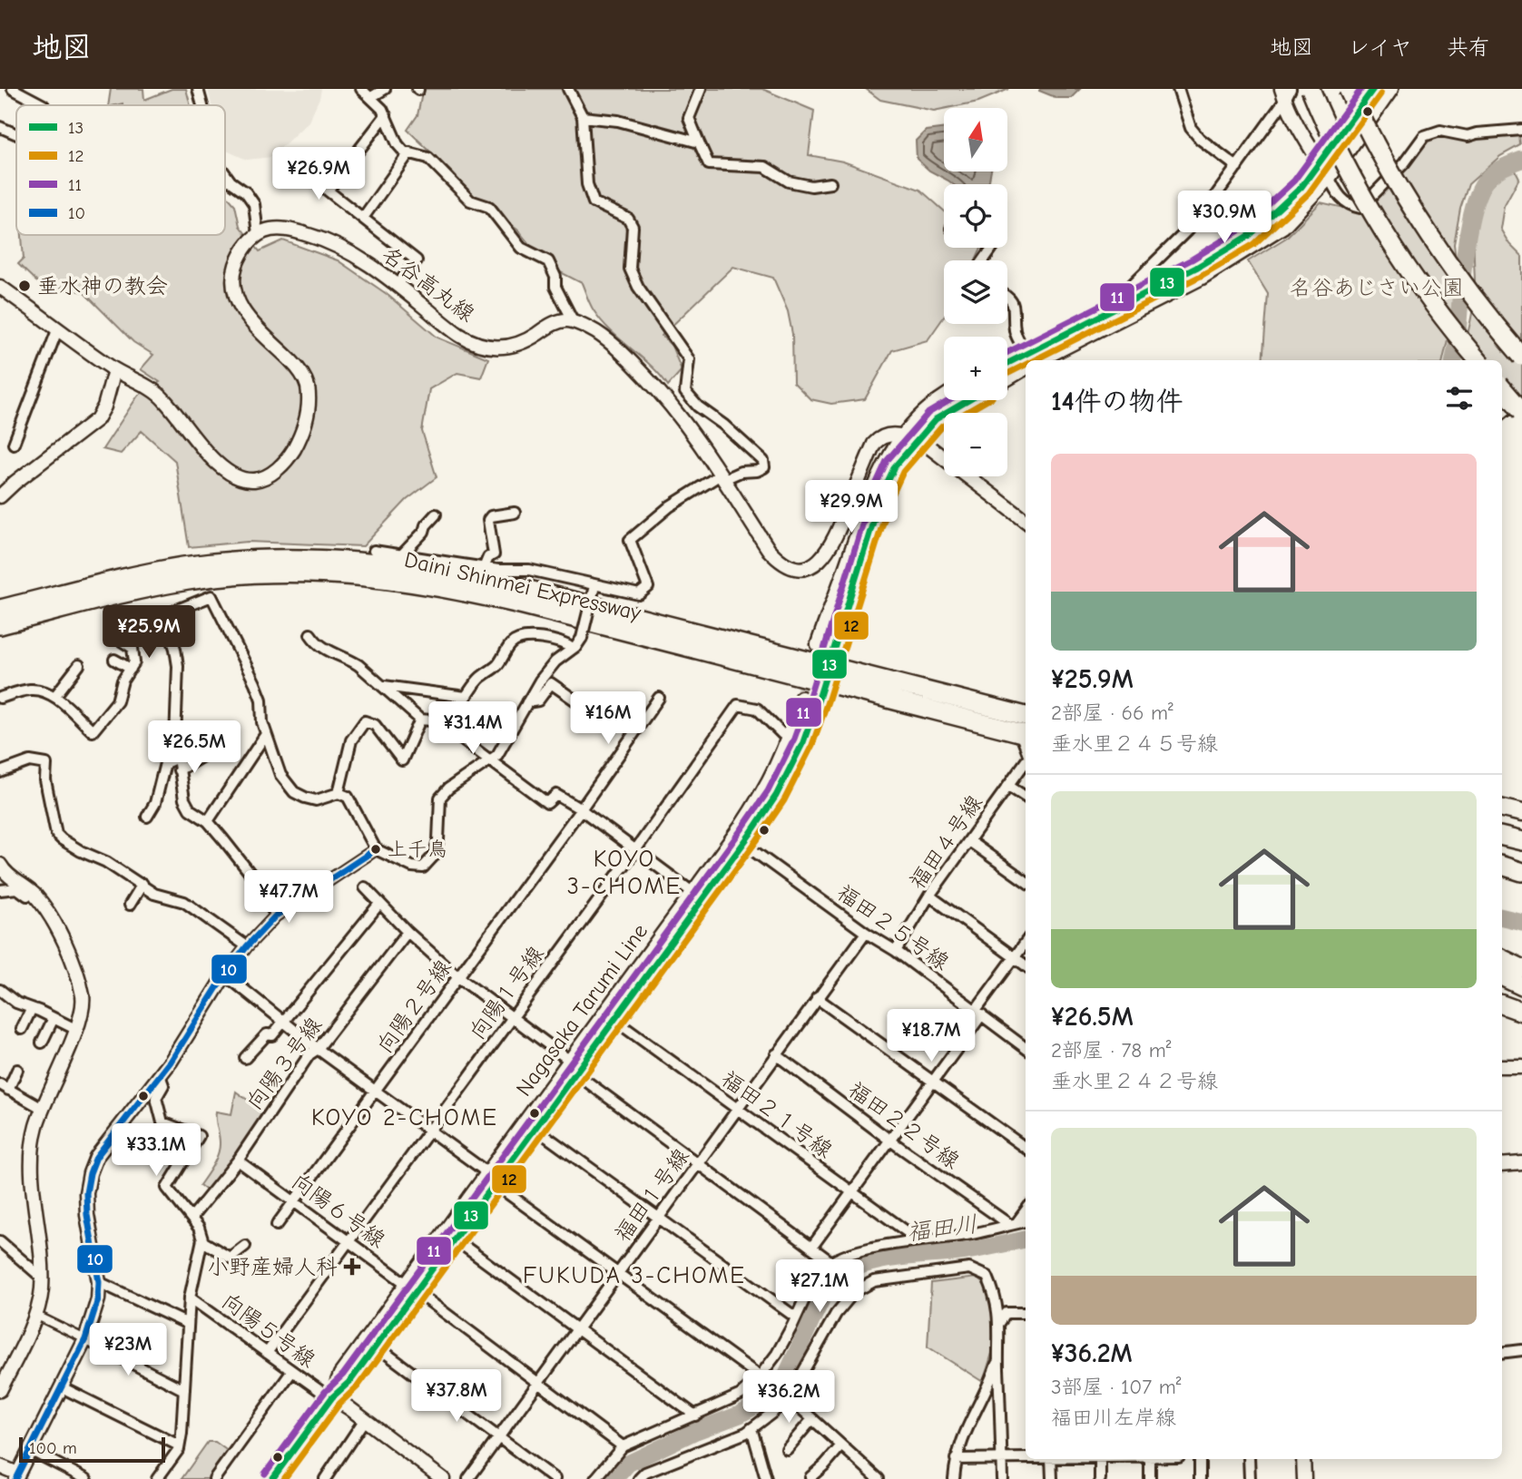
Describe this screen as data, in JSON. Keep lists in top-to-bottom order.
{
  "streets": {
    "highway": ["Daini Shinmei Expressway"],
    "main road": ["Nagasaka Tarumi Line"],
    "street": [
      "名谷高丸線",
      "福田４号線",
      "福田２５号線",
      "向陽１号線",
      "向陽２号線",
      "向陽３号線",
      "福田２１号線",
      "福田２２号線",
      "福田１号線",
      "向陽６号線",
      "向陽５号線"
    ]
  },
  "crossings": [
    ["福田４号線", "福田２５号線"],
    ["福田２５号線", "Nagasaka Tarumi Line"],
    ["福田２５号線", "福田１号線"],
    ["向陽１号線", "Nagasaka Tarumi Line"],
    ["向陽１号線", "向陽６号線"],
    ["向陽１号線", "向陽５号線"],
    ["向陽２号線", "向陽６号線"],
    ["Nagasaka Tarumi Line", "福田２１号線"],
    ["Nagasaka Tarumi Line", "向陽６号線"],
    ["Nagasaka Tarumi Line", "向陽５号線"],
    ["向陽３号線", "向陽６号線"],
    ["福田２１号線", "福田１号線"],
    ["福田２２号線", "福田１号線"],
    ["福田１号線", "向陽６号線"]
  ],
  "districts": ["KOYO 3-CHOME", "KOYO 2-CHOME", "FUKUDA 3-CHOME"],
  "water": ["福田川"],
  "parks": ["名谷あじさい公園"],
  "places": {
    "other": ["垂水神の教会", "上千鳥"],
    "health": ["小野産婦人科"]
  },
  "lines": [
    "transit line 13",
    "transit line 11",
    "transit line 12",
    "transit line 10"
  ],
  "legend": [
    "13",
    "12",
    "11",
    "10"
  ],
  "scale_bar": "100 m",
  "north": "top",
  "page": {
    "header": "地図",
    "nav": ["地図", "レイヤ", "共有"],
    "map_buttons": ["+", "−"],
    "price": [
      "¥26.9M",
      "¥30.9M",
      "¥29.9M",
      "¥25.9M",
      "¥16M",
      "¥31.4M",
      "¥26.5M",
      "¥47.7M",
      "¥18.7M",
      "¥33.1M",
      "¥27.1M",
      "¥23M",
      "¥37.8M",
      "¥36.2M"
    ],
    "heading": "14件の物件",
    "list": [
      {
        "name": "¥25.9M",
        "note": "2部屋 · 66 m² · 垂水里２４５号線"
      },
      {
        "name": "¥26.5M",
        "note": "2部屋 · 78 m² · 垂水里２４２号線"
      },
      {
        "name": "¥36.2M",
        "note": "3部屋 · 107 m² · 福田川左岸線"
      }
    ],
    "scale": "100 m"
  }
}
